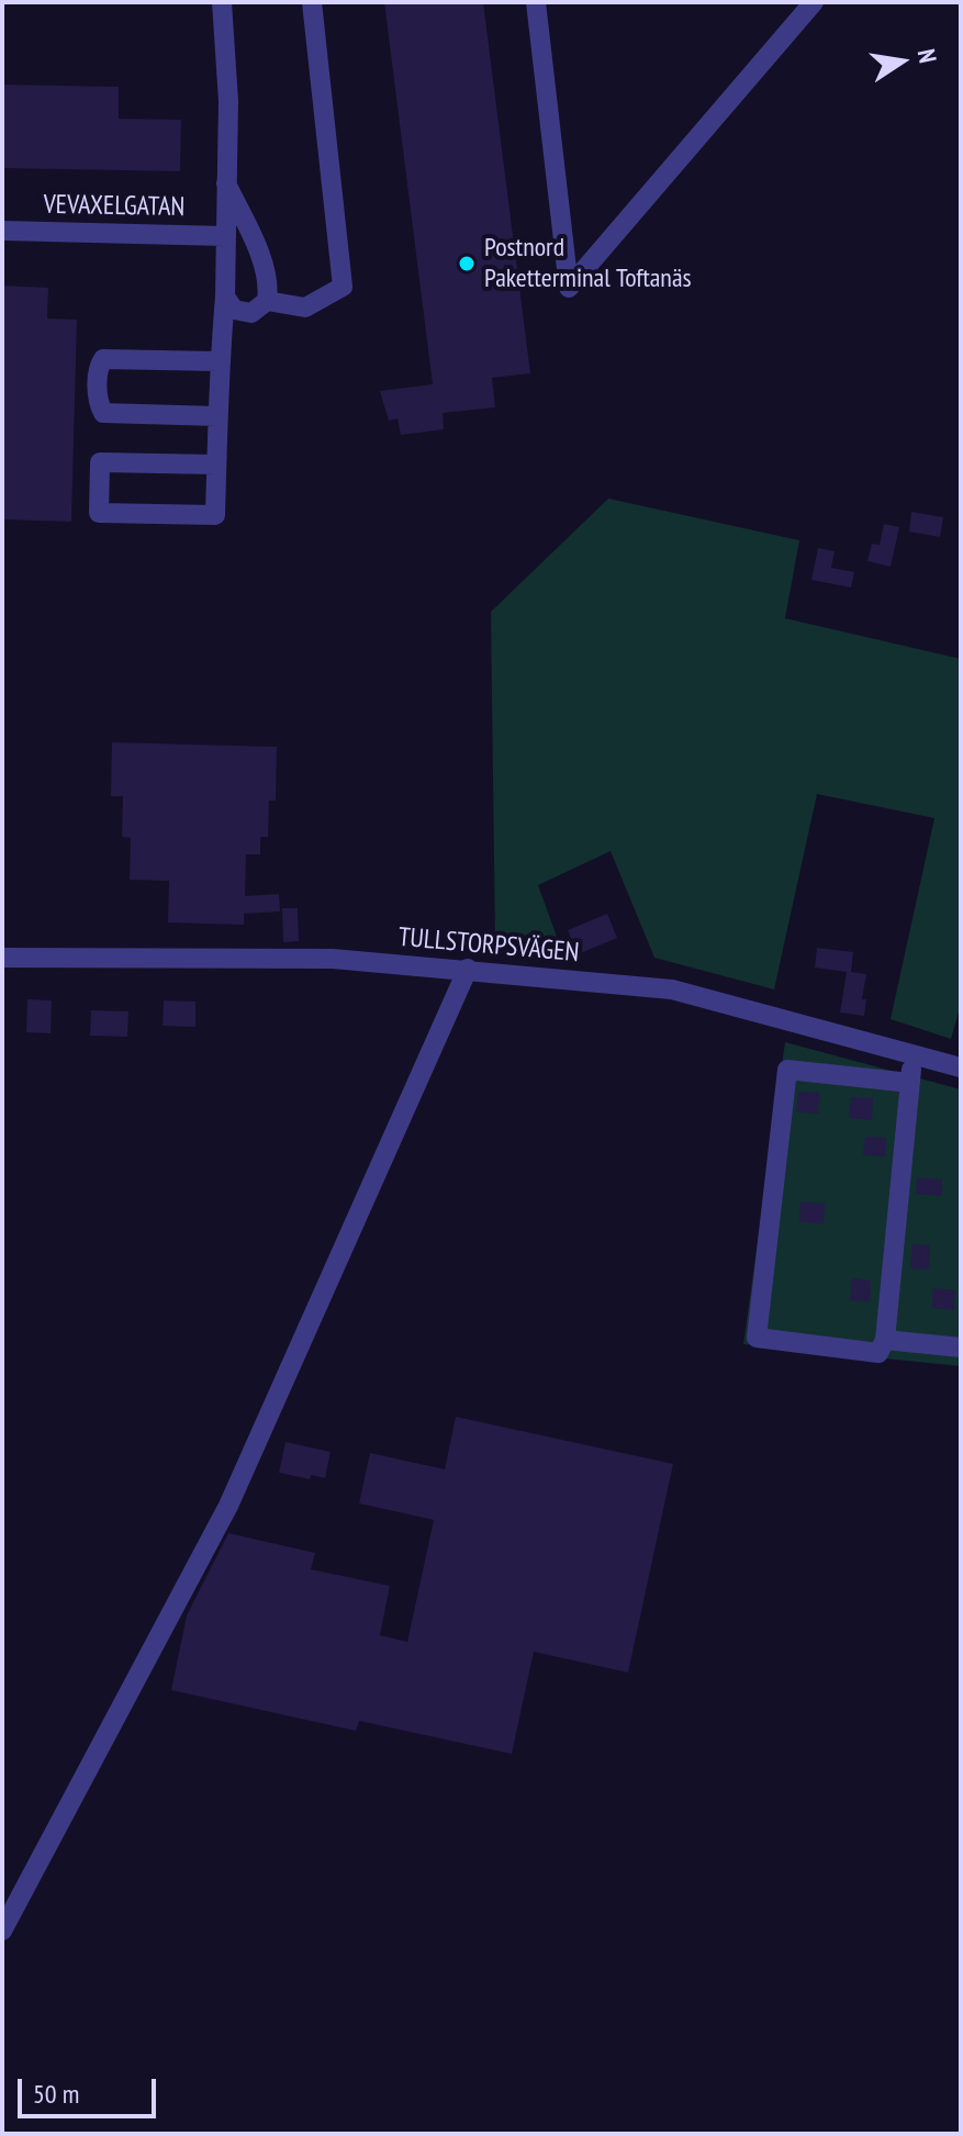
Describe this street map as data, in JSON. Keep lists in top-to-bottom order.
{
  "streets": {
    "street": ["VEVAXELGATAN", "TULLSTORPSVÄGEN"]
  },
  "places": ["Postnord Paketterminal Toftanäs"],
  "scale_bar": "50 m",
  "north": "right"
}
